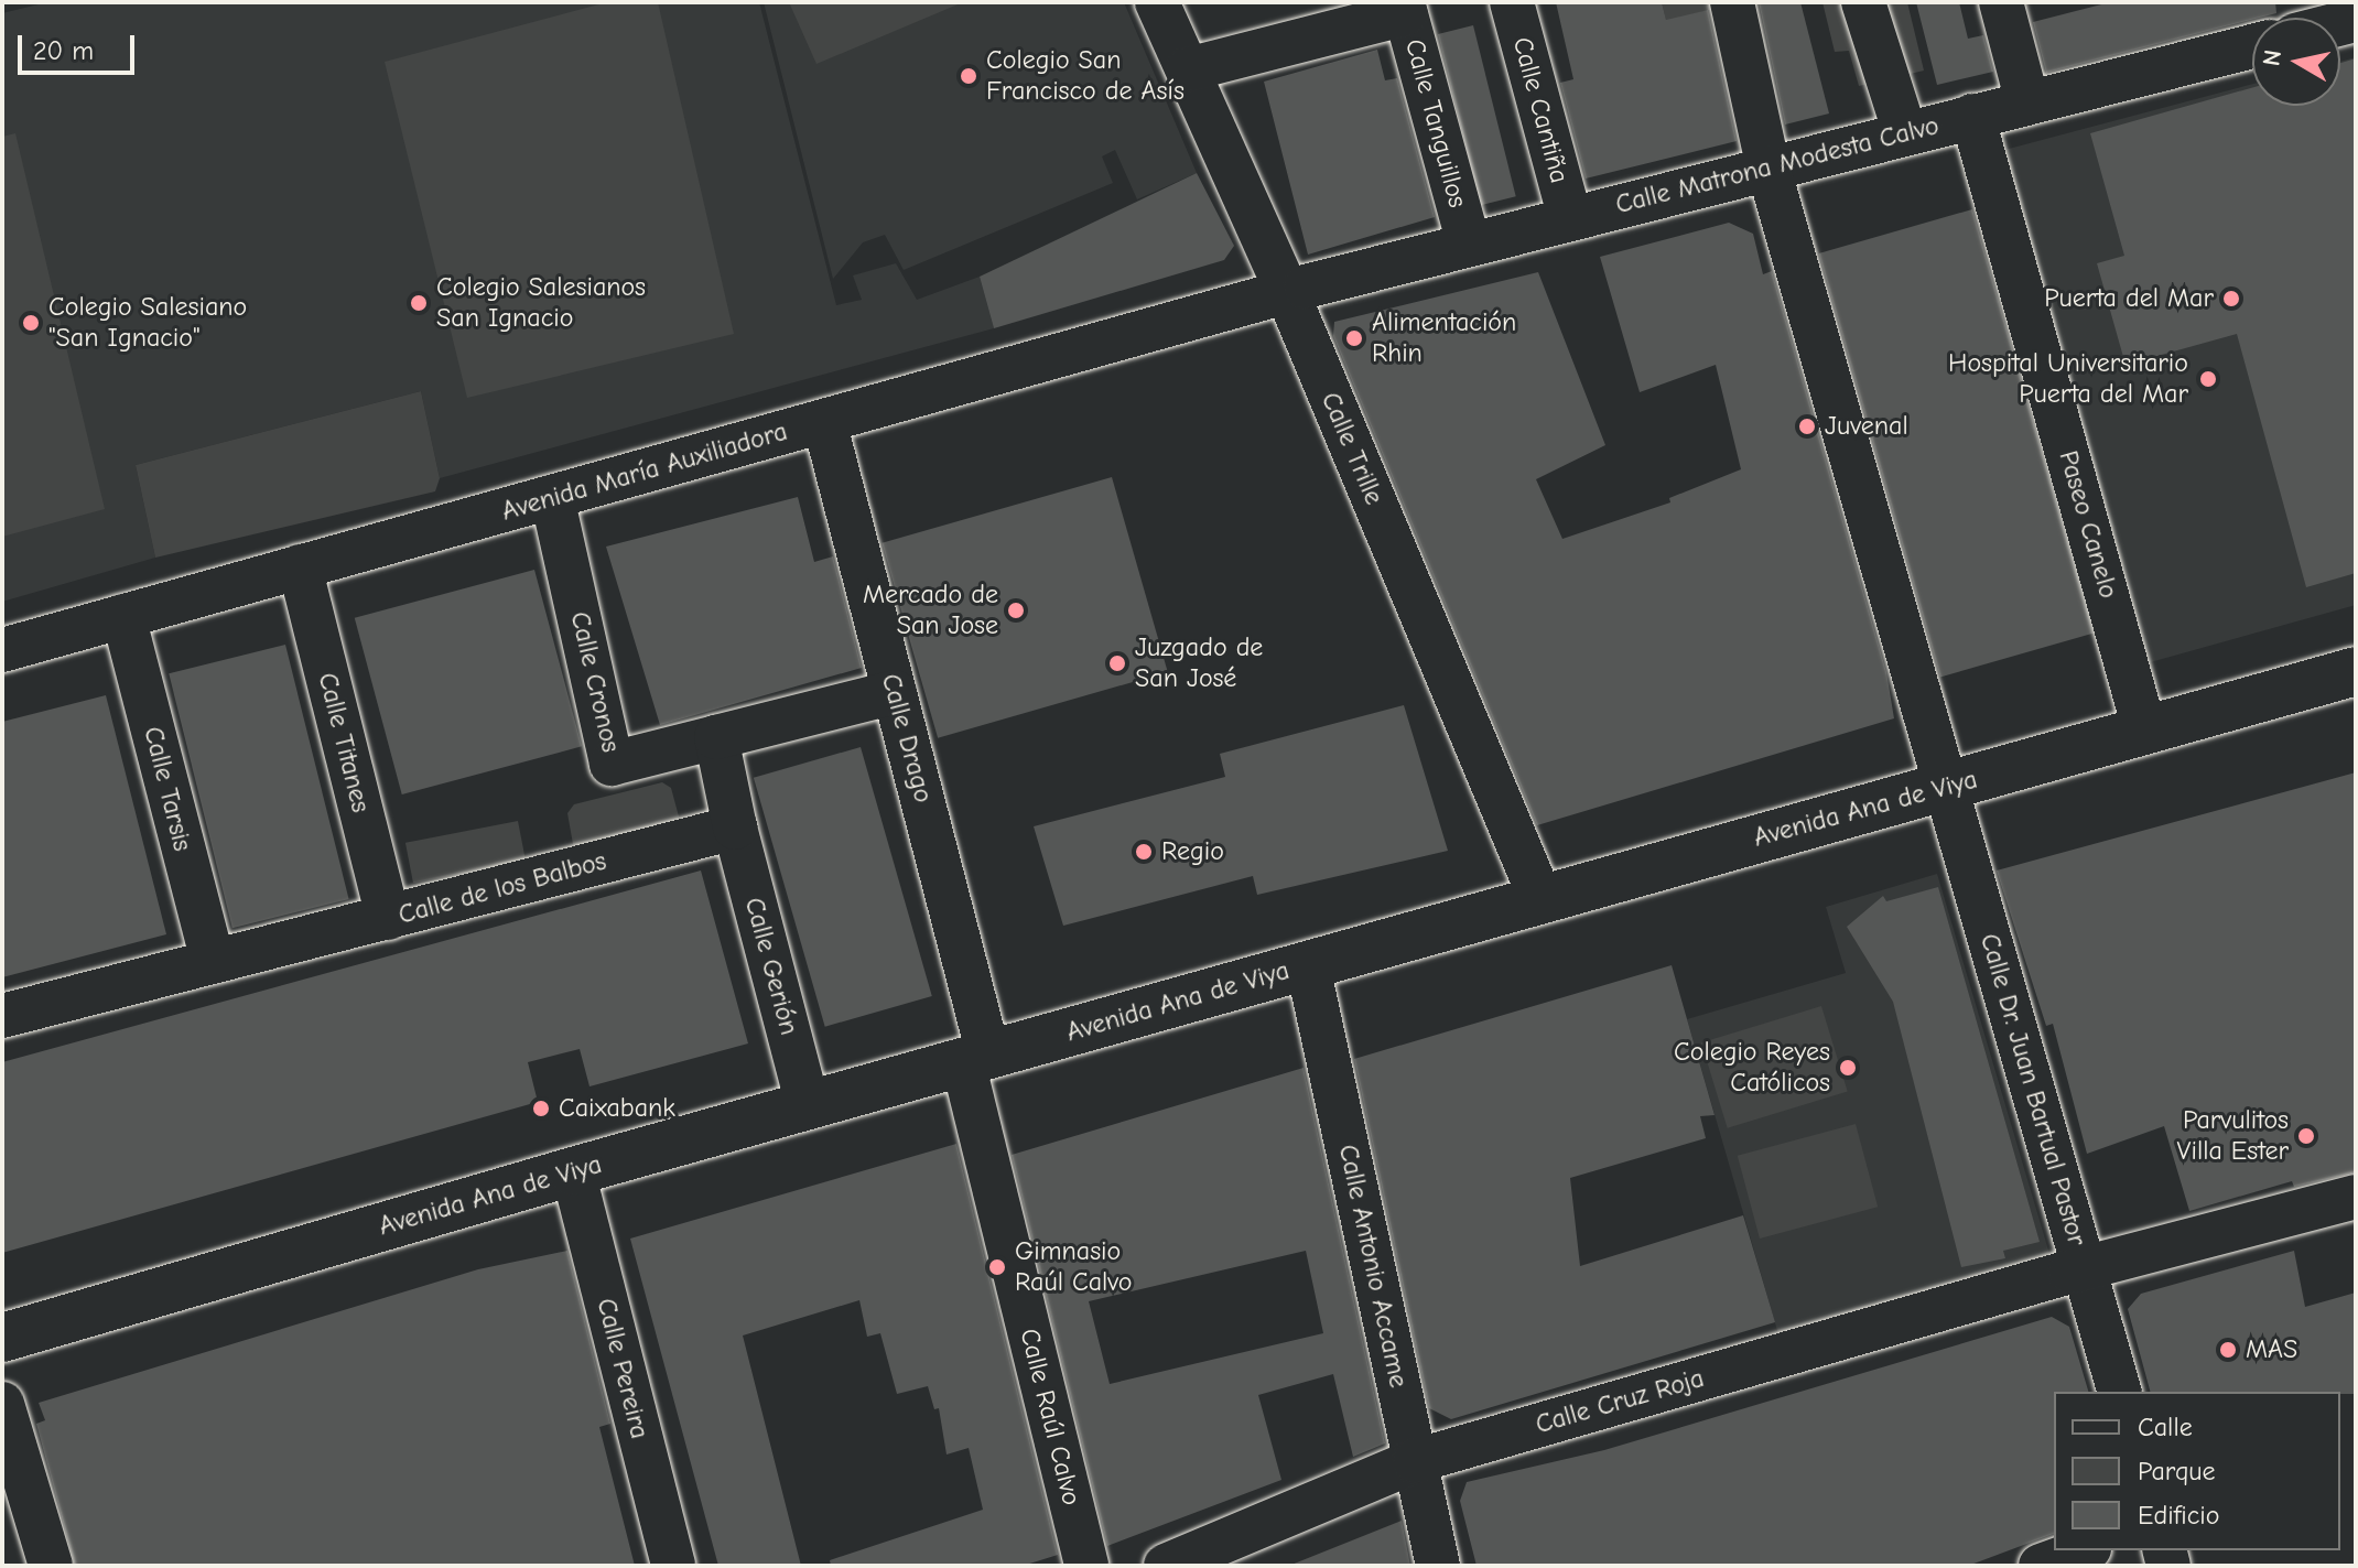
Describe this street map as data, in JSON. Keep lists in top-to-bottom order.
{
  "streets": {
    "main road": ["Avenida Ana de Viya"],
    "street": [
      "Calle Cantiña",
      "Calle Tanguillos",
      "Calle Matrona Modesta Calvo",
      "Calle Trille",
      "Avenida María Auxiliadora",
      "Paseo Canelo",
      "Calle Cronos",
      "Calle Drago",
      "Calle Titanes",
      "Calle Tarsis",
      "Calle de los Balbos",
      "Calle Gerión",
      "Calle Dr. Juan Bartual Pastor",
      "Calle Antonio Accame",
      "Calle Pereira",
      "Calle Cruz Roja",
      "Calle Raúl Calvo"
    ]
  },
  "crossings": [
    ["Calle Cantiña", "Calle Matrona Modesta Calvo"],
    ["Calle Tanguillos", "Calle Matrona Modesta Calvo"],
    ["Calle Matrona Modesta Calvo", "Calle Trille"],
    ["Calle Matrona Modesta Calvo", "Avenida María Auxiliadora"],
    ["Calle Matrona Modesta Calvo", "Paseo Canelo"],
    ["Calle Matrona Modesta Calvo", "Calle Dr. Juan Bartual Pastor"],
    ["Calle Trille", "Avenida María Auxiliadora"],
    ["Calle Trille", "Avenida Ana de Viya"],
    ["Avenida María Auxiliadora", "Calle Cronos"],
    ["Avenida María Auxiliadora", "Calle Drago"],
    ["Avenida María Auxiliadora", "Calle Titanes"],
    ["Avenida María Auxiliadora", "Calle Tarsis"],
    ["Paseo Canelo", "Avenida Ana de Viya"],
    ["Calle Drago", "Avenida Ana de Viya"],
    ["Calle Drago", "Calle Raúl Calvo"],
    ["Calle Titanes", "Calle de los Balbos"],
    ["Calle Tarsis", "Calle de los Balbos"],
    ["Avenida Ana de Viya", "Calle Gerión"],
    ["Avenida Ana de Viya", "Calle Dr. Juan Bartual Pastor"],
    ["Avenida Ana de Viya", "Calle Antonio Accame"],
    ["Avenida Ana de Viya", "Calle Pereira"],
    ["Avenida Ana de Viya", "Calle Raúl Calvo"],
    ["Calle de los Balbos", "Calle Gerión"],
    ["Calle Dr. Juan Bartual Pastor", "Calle Cruz Roja"],
    ["Calle Antonio Accame", "Calle Cruz Roja"]
  ],
  "places": [
    "Colegio San Francisco de Asís",
    "Puerta del Mar",
    "Colegio Salesianos San Ignacio",
    "Colegio Salesiano \"San Ignacio\"",
    "Alimentación Rhin",
    "Hospital Universitario Puerta del Mar",
    "Juvenal",
    "Mercado de San Jose",
    "Juzgado de San José",
    "Regio",
    "Colegio Reyes Católicos",
    "Caixabank",
    "Parvulitos Villa Ester",
    "Gimnasio Raúl Calvo",
    "MAS"
  ],
  "legend": ["Calle", "Parque", "Edificio"],
  "scale_bar": "20 m",
  "north": "left"
}
